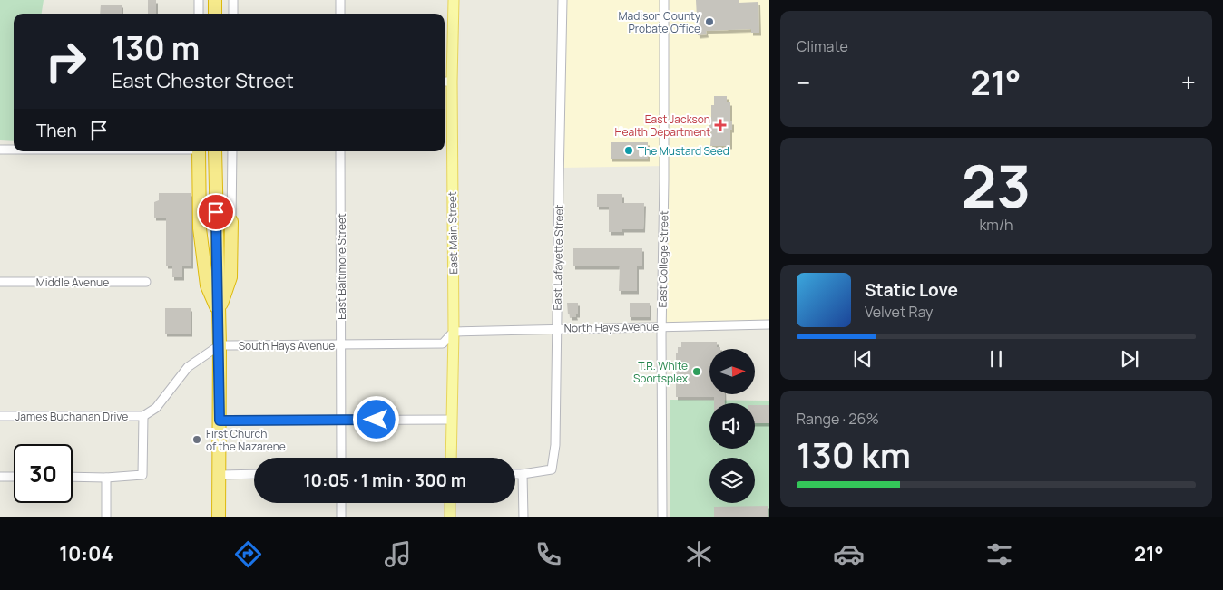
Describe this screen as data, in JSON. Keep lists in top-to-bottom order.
{
  "streets": {
    "main road": ["East Main Street"],
    "street": [
      "East Lafayette Street",
      "East College Street",
      "East Baltimore Street",
      "Middle Avenue",
      "North Hays Avenue",
      "South Hays Avenue",
      "James Buchanan Drive"
    ]
  },
  "crossings": [
    ["East Main Street", "North Hays Avenue"],
    ["East Main Street", "South Hays Avenue"],
    ["East Lafayette Street", "North Hays Avenue"],
    ["East College Street", "North Hays Avenue"],
    ["East Baltimore Street", "South Hays Avenue"],
    ["North Hays Avenue", "South Hays Avenue"]
  ],
  "places": {
    "other": [
      "Madison County Probate Office",
      "The Mustard Seed",
      "T.R. White Sportsplex",
      "First Church of the Nazarene"
    ],
    "health": ["East Jackson Health Department"]
  },
  "north": "right",
  "page": {
    "tile": [
      "Climate",
      ["23", "km/h"],
      ["Range · 26%", "130 km"]
    ],
    "turn": ["130 m", "East Chester Street"],
    "heat": ["−", "21°", "+"],
    "then": "Then",
    "song": ["Static Love", "Velvet Ray"],
    "limit": "30",
    "trip": "10:05 · 1 min · 300 m",
    "tabs": ["10:04", "21°"]
  }
}
